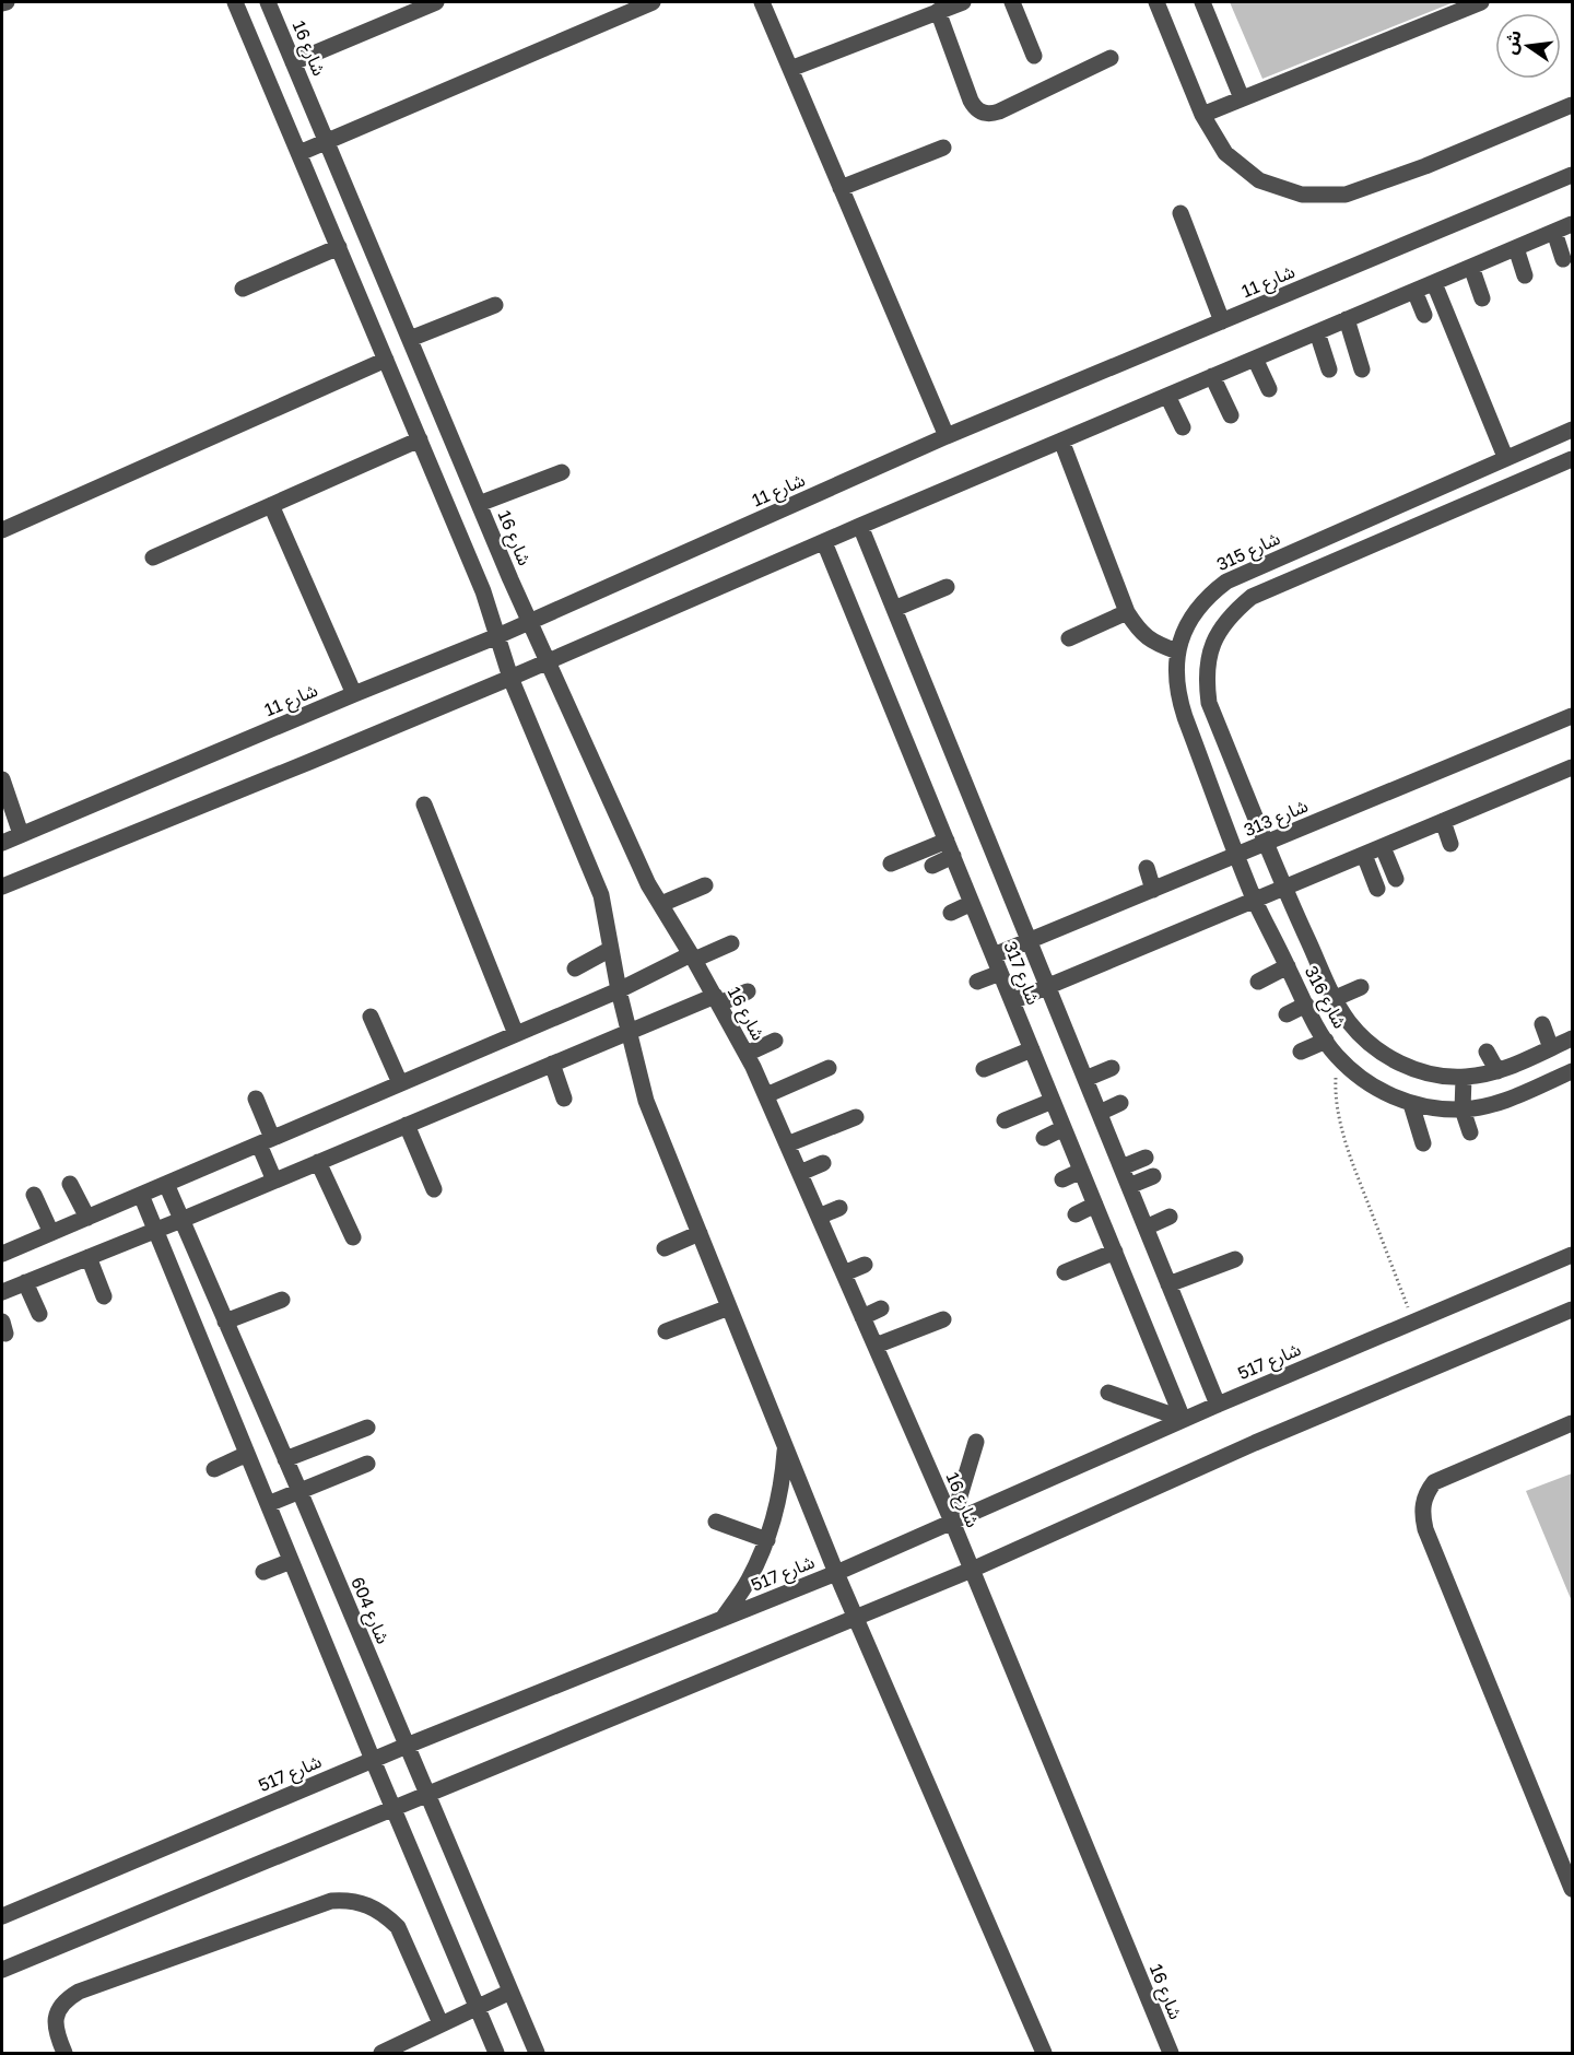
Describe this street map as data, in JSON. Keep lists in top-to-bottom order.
{
  "streets": {
    "street": [
      "شارع 16",
      "شارع 11",
      "شارع 315",
      "شارع 313",
      "شارع 317",
      "شارع 316",
      "شارع 517",
      "شارع 604"
    ]
  },
  "crossings": [
    ["شارع 16", "شارع 11"],
    ["شارع 16", "شارع 517"],
    ["شارع 315", "شارع 313"],
    ["شارع 315", "شارع 316"],
    ["شارع 313", "شارع 317"],
    ["شارع 317", "شارع 517"],
    ["شارع 517", "شارع 604"]
  ],
  "north": "left"
}
